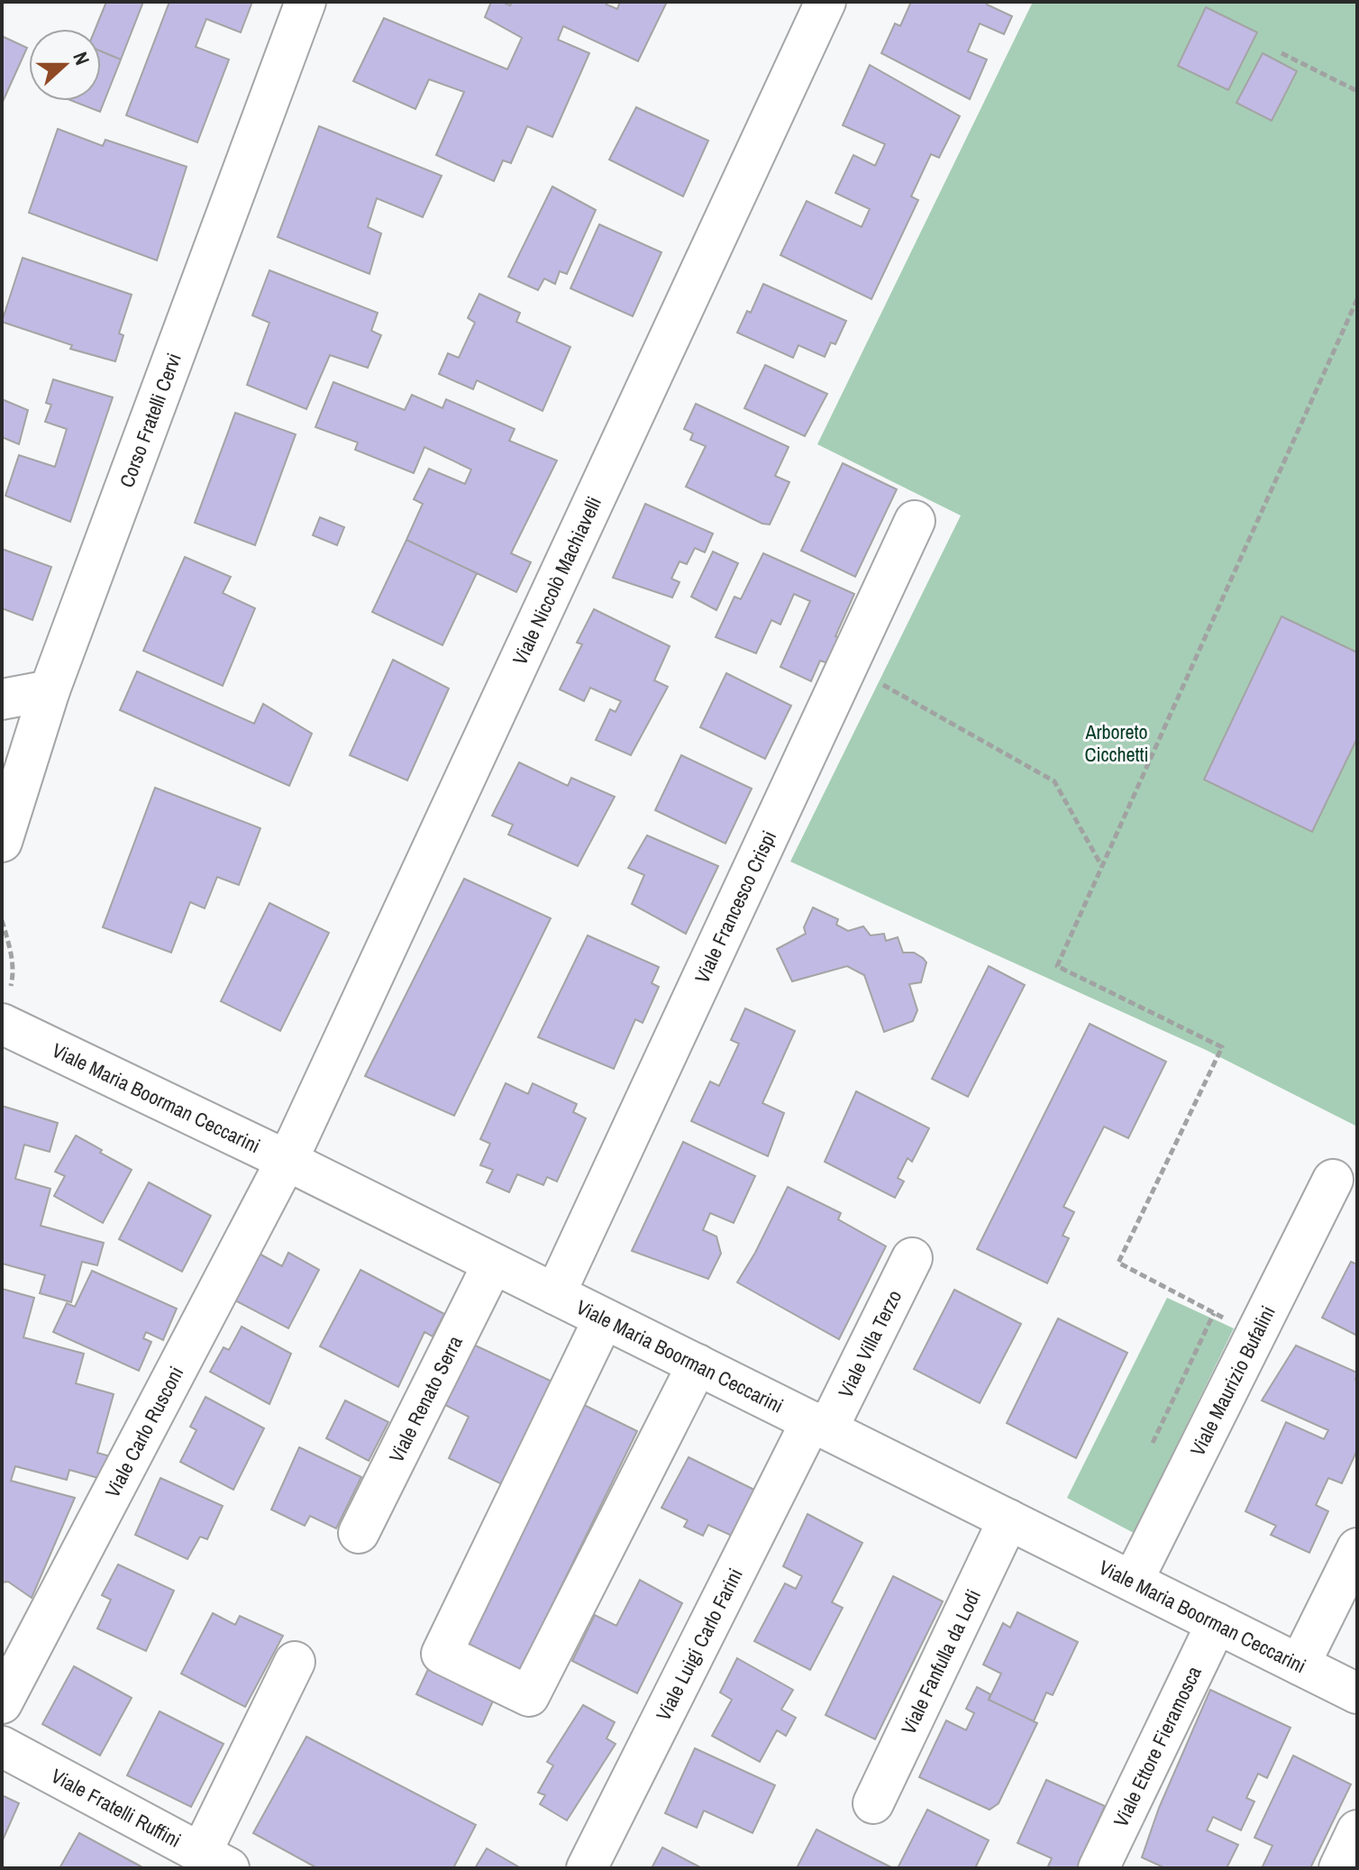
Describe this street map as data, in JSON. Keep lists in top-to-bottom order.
{
  "streets": {
    "street": [
      "Corso Fratelli Cervi",
      "Viale Niccolò Machiavelli",
      "Viale Francesco Crispi",
      "Viale Maria Boorman Ceccarini",
      "Viale Villa Terzo",
      "Viale Maurizio Bufalini",
      "Viale Renato Serra",
      "Viale Carlo Rusconi",
      "Viale Luigi Carlo Farini",
      "Viale Fanfulla da Lodi",
      "Viale Ettore Fieramosca",
      "Viale Fratelli Ruffini"
    ]
  },
  "crossings": [
    ["Viale Niccolò Machiavelli", "Viale Maria Boorman Ceccarini"],
    ["Viale Niccolò Machiavelli", "Viale Carlo Rusconi"],
    ["Viale Francesco Crispi", "Viale Maria Boorman Ceccarini"],
    ["Viale Maria Boorman Ceccarini", "Viale Villa Terzo"],
    ["Viale Maria Boorman Ceccarini", "Viale Maurizio Bufalini"],
    ["Viale Maria Boorman Ceccarini", "Viale Renato Serra"],
    ["Viale Maria Boorman Ceccarini", "Viale Carlo Rusconi"],
    ["Viale Maria Boorman Ceccarini", "Viale Luigi Carlo Farini"],
    ["Viale Maria Boorman Ceccarini", "Viale Fanfulla da Lodi"],
    ["Viale Maria Boorman Ceccarini", "Viale Ettore Fieramosca"],
    ["Viale Villa Terzo", "Viale Luigi Carlo Farini"]
  ],
  "parks": ["Arboreto Cicchetti"],
  "north": "right"
}
